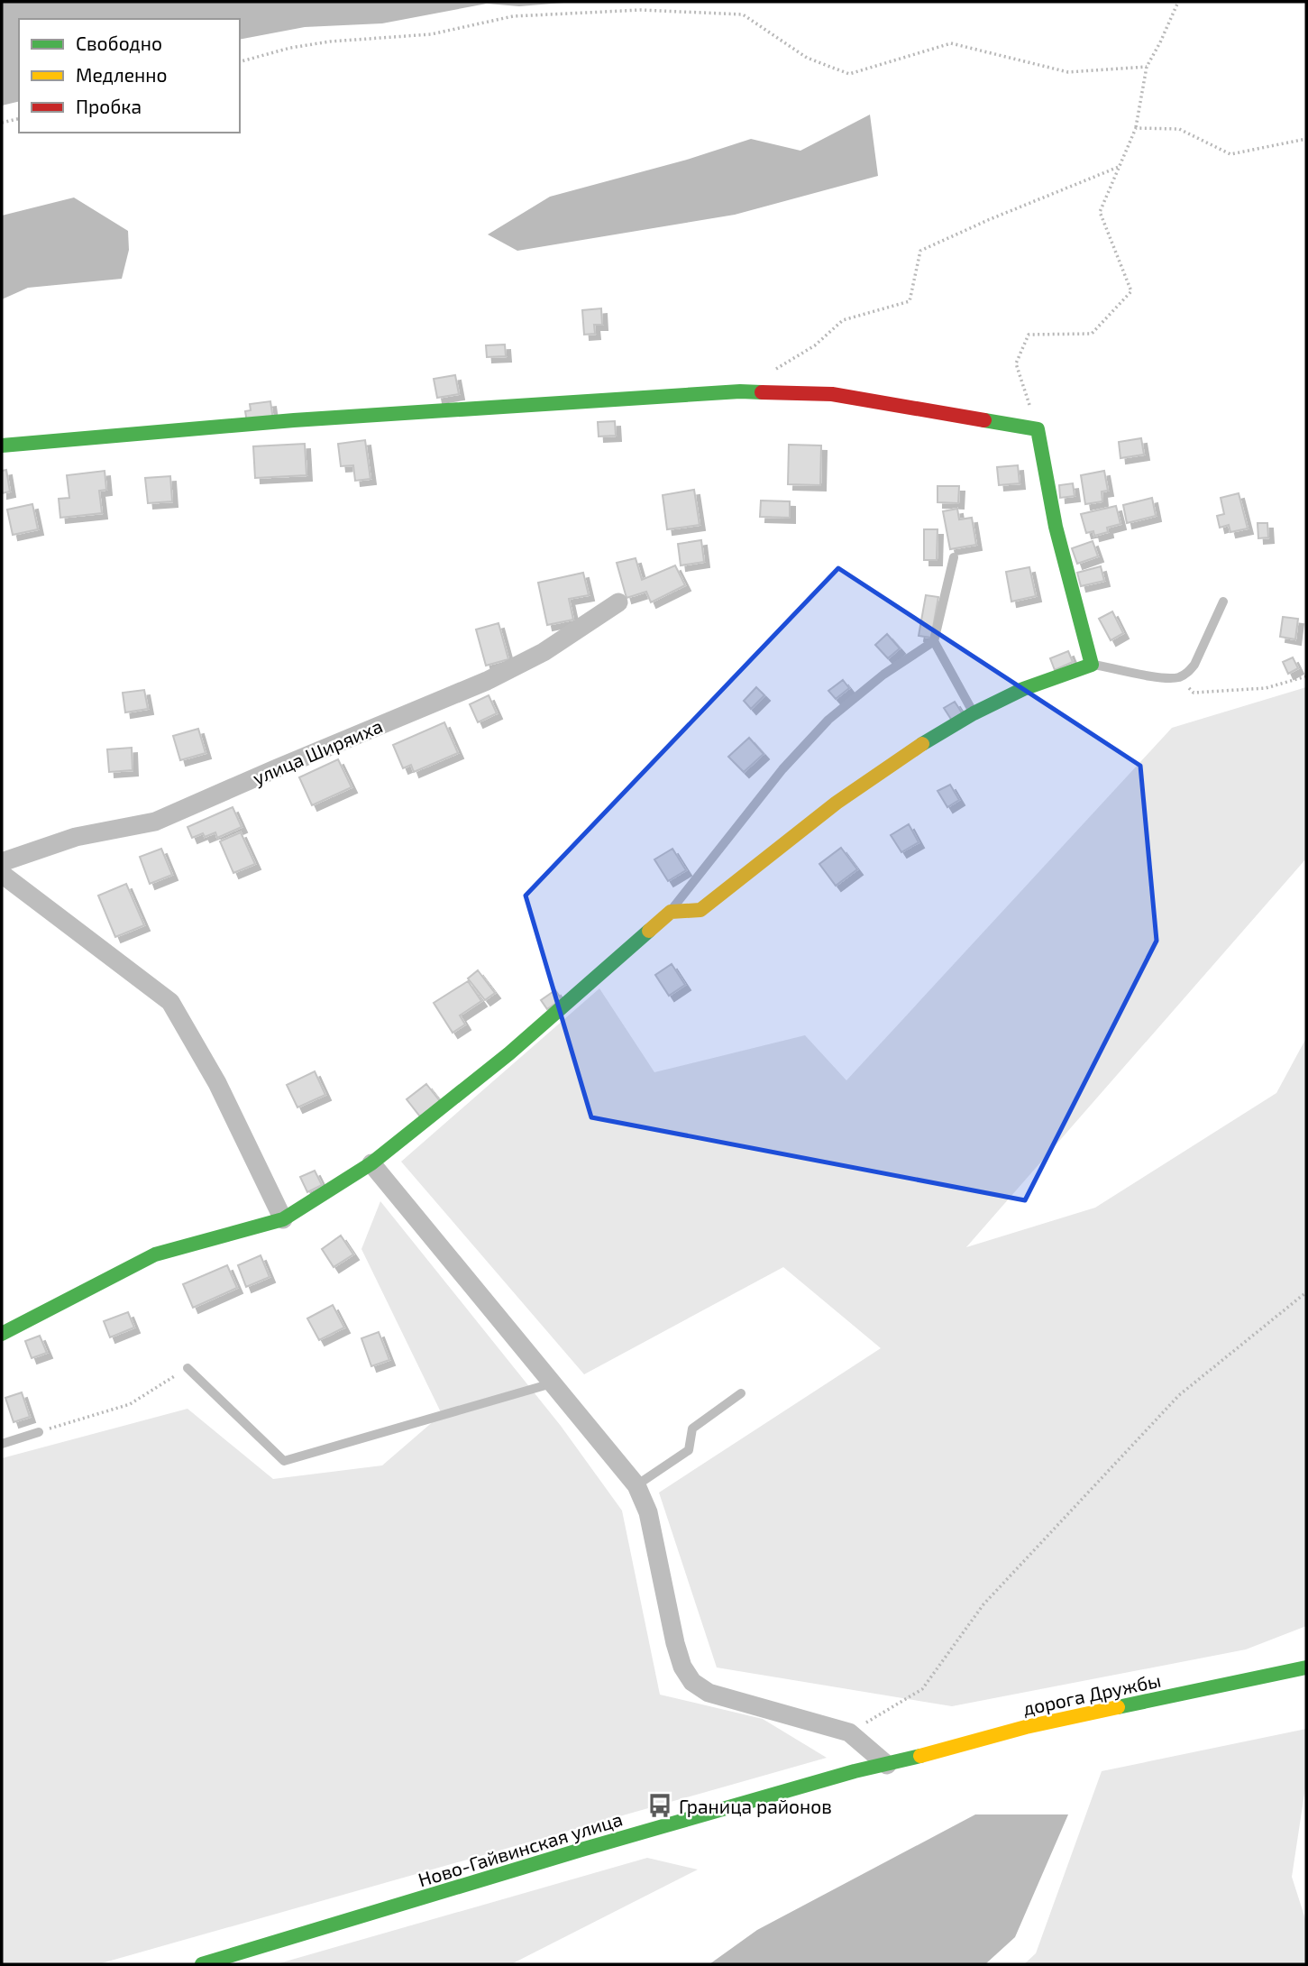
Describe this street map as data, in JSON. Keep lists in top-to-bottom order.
{
  "streets": {
    "street": ["улица Ширяиха", "дорога Дружбы", "Ново-Гайвинская улица"]
  },
  "crossings": [
    ["дорога Дружбы", "Ново-Гайвинская улица"]
  ],
  "places": {
    "bus stop": ["Граница районов"]
  },
  "legend": ["Свободно", "Медленно", "Пробка"]
}
